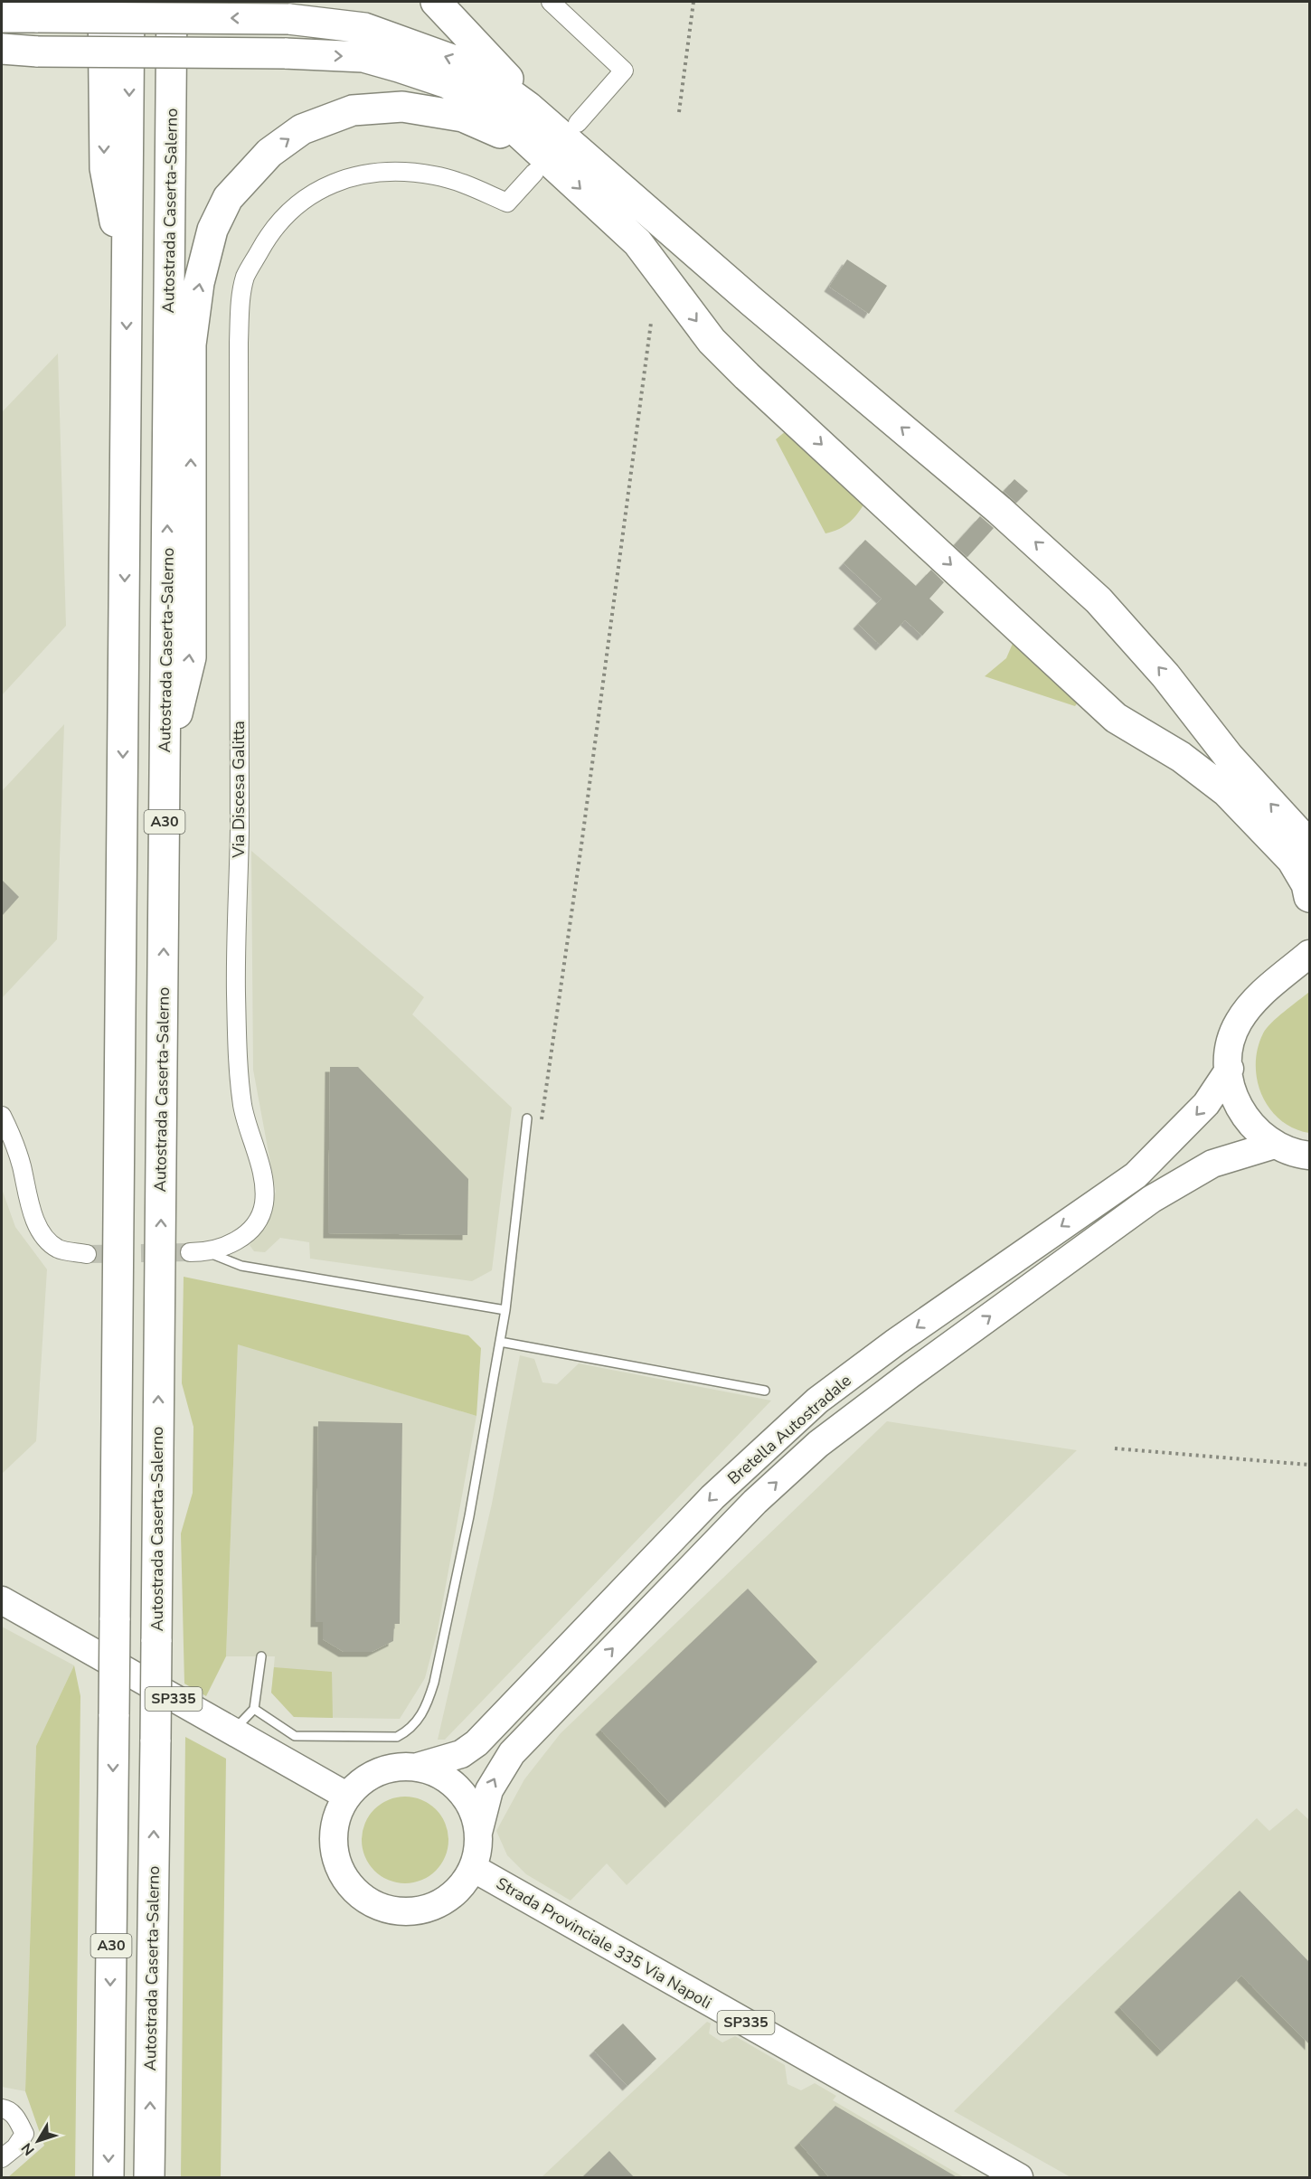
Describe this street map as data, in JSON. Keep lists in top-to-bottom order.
{
  "streets": {
    "highway": ["Autostrada Caserta-Salerno", "A30"],
    "main road": ["Bretella Autostradale", "SP335", "Strada Provinciale 335 Via Napoli"],
    "street": ["Via Discesa Galitta"]
  },
  "crossings": [
    ["Bretella Autostradale", "SP335"],
    ["Bretella Autostradale", "Strada Provinciale 335 Via Napoli"],
    ["SP335", "Strada Provinciale 335 Via Napoli"]
  ],
  "north": "bottom left"
}
